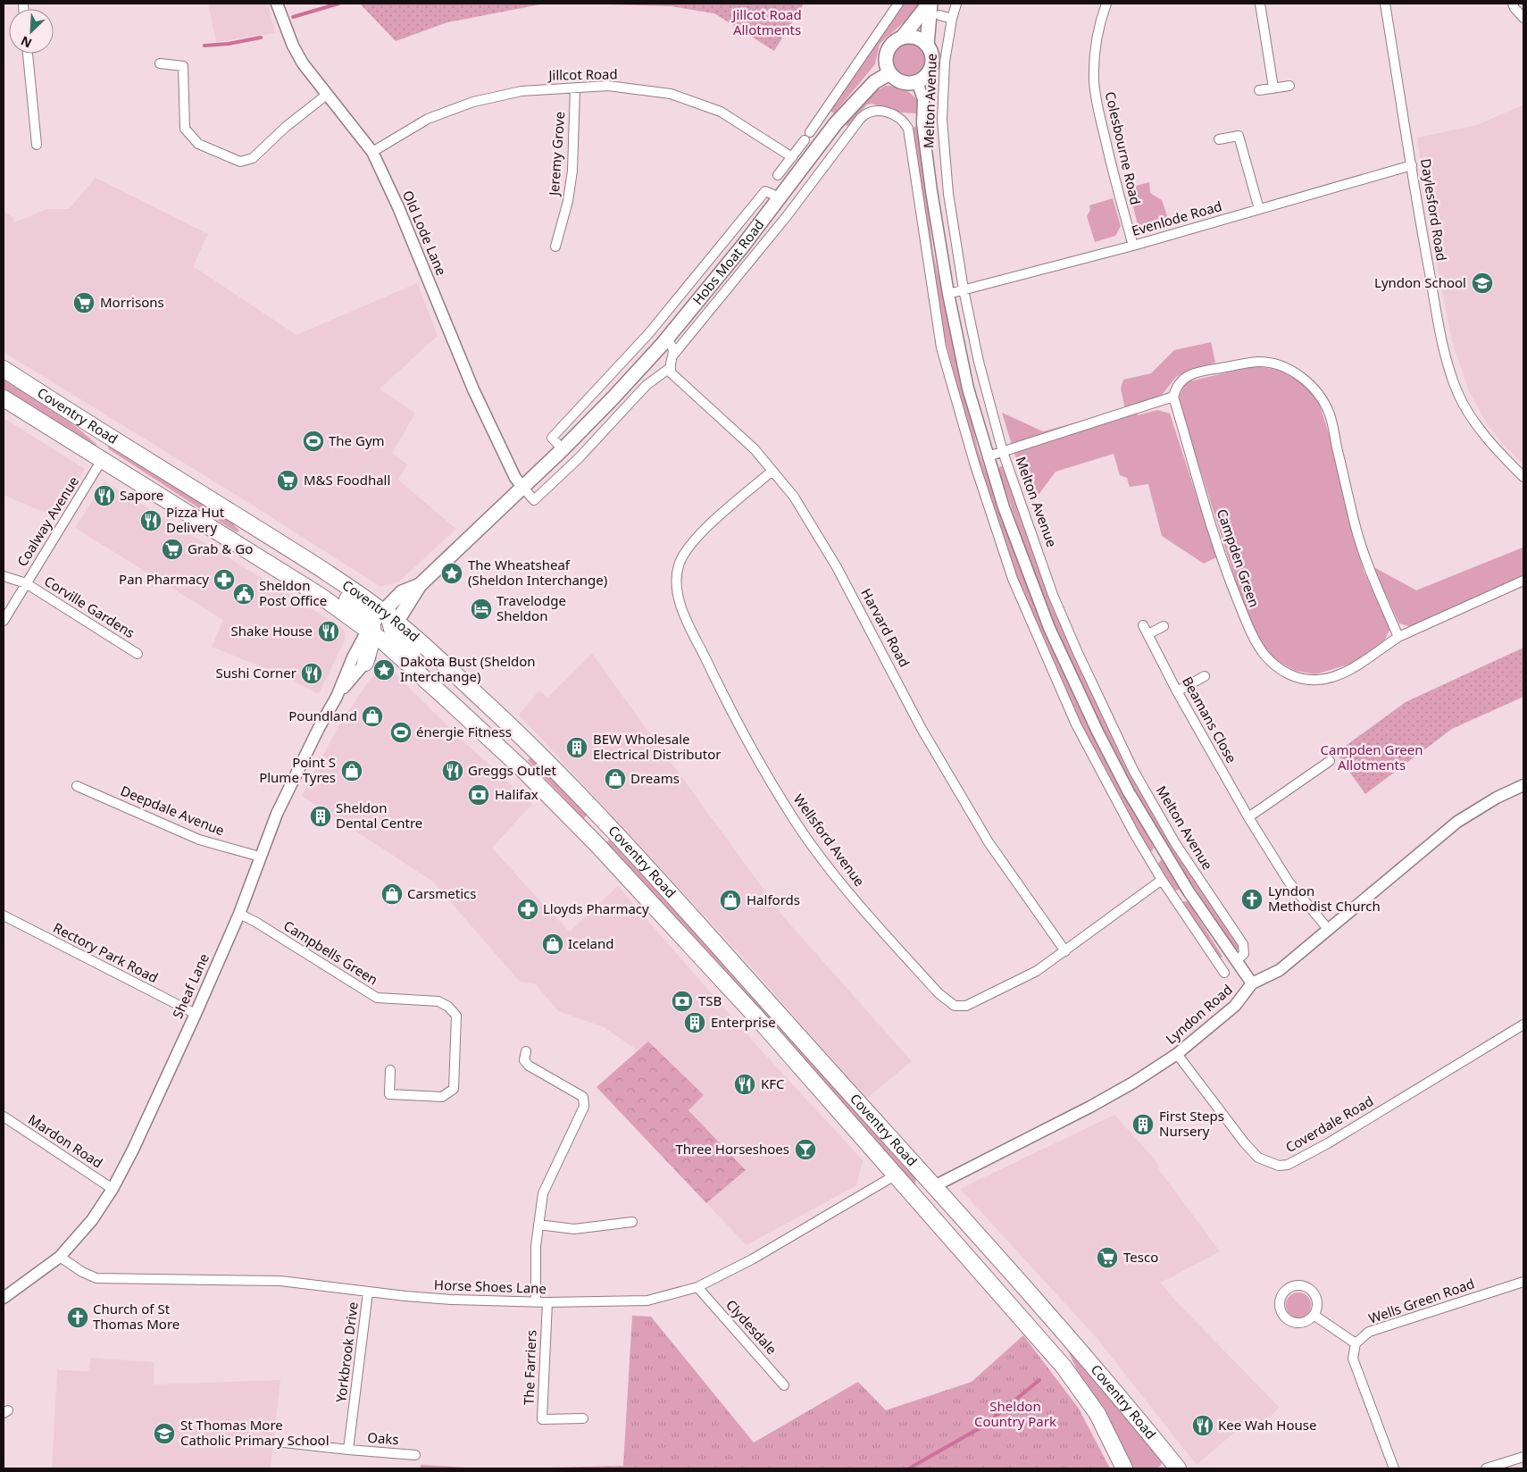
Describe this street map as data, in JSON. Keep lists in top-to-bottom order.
{
  "streets": {
    "highway": ["Coventry Road"],
    "main road": ["Hobs Moat Road"],
    "street": [
      "Jillcot Road",
      "Melton Avenue",
      "Colesbourne Road",
      "Jeremy Grove",
      "Daylesford Road",
      "Evenlode Road",
      "Old Lode Lane",
      "Coalway Avenue",
      "Campden Green",
      "Corville Gardens",
      "Harvard Road",
      "Beamans Close",
      "Deepdale Avenue",
      "Wellsford Avenue",
      "Rectory Park Road",
      "Campbells Green",
      "Sheaf Lane",
      "Lyndon Road",
      "Coverdale Road",
      "Mardon Road",
      "Horse Shoes Lane",
      "Wells Green Road",
      "Clydesdale",
      "Yorkbrook Drive",
      "The Farriers",
      "Oaks"
    ]
  },
  "crossings": [
    ["Jillcot Road", "Jeremy Grove"],
    ["Jillcot Road", "Old Lode Lane"],
    ["Melton Avenue", "Evenlode Road"],
    ["Melton Avenue", "Hobs Moat Road"],
    ["Melton Avenue", "Wellsford Avenue"],
    ["Melton Avenue", "Lyndon Road"],
    ["Colesbourne Road", "Evenlode Road"],
    ["Daylesford Road", "Evenlode Road"],
    ["Old Lode Lane", "Hobs Moat Road"],
    ["Hobs Moat Road", "Coventry Road"],
    ["Coventry Road", "Coalway Avenue"],
    ["Coventry Road", "Lyndon Road"],
    ["Coventry Road", "Horse Shoes Lane"],
    ["Coalway Avenue", "Corville Gardens"],
    ["Harvard Road", "Wellsford Avenue"],
    ["Beamans Close", "Lyndon Road"],
    ["Deepdale Avenue", "Sheaf Lane"],
    ["Rectory Park Road", "Sheaf Lane"],
    ["Campbells Green", "Sheaf Lane"],
    ["Sheaf Lane", "Mardon Road"],
    ["Sheaf Lane", "Horse Shoes Lane"],
    ["Lyndon Road", "Coverdale Road"],
    ["Horse Shoes Lane", "Clydesdale"],
    ["Horse Shoes Lane", "Yorkbrook Drive"],
    ["Horse Shoes Lane", "The Farriers"],
    ["Yorkbrook Drive", "Oaks"]
  ],
  "parks": ["Jillcot Road Allotments", "Campden Green Allotments", "Sheldon Country Park"],
  "places": {
    "school or university": ["Lyndon School", "St Thomas More Catholic Primary School"],
    "supermarket": [
      "Morrisons",
      "M&S Foodhall",
      "Grab & Go",
      "Tesco"
    ],
    "sports": ["The Gym", "énergie Fitness"],
    "restaurant": [
      "Sapore",
      "Pizza Hut Delivery",
      "Shake House",
      "Sushi Corner",
      "Greggs Outlet",
      "KFC",
      "Kee Wah House"
    ],
    "place": ["The Wheatsheaf (Sheldon Interchange)", "Dakota Bust (Sheldon Interchange)"],
    "pharmacy": ["Pan Pharmacy", "Lloyds Pharmacy"],
    "public building": ["Sheldon Post Office"],
    "hotel": ["Travelodge Sheldon"],
    "shop": [
      "Poundland",
      "Point S Plume Tyres",
      "Dreams",
      "Carsmetics",
      "Halfords",
      "Iceland"
    ],
    "building": [
      "BEW Wholesale Electrical Distributor",
      "Sheldon Dental Centre",
      "Enterprise",
      "First Steps Nursery"
    ],
    "bank": ["Halifax", "TSB"],
    "church": ["Lyndon Methodist Church", "Church of St Thomas More"],
    "bar": ["Three Horseshoes"]
  },
  "north": "bottom left"
}
